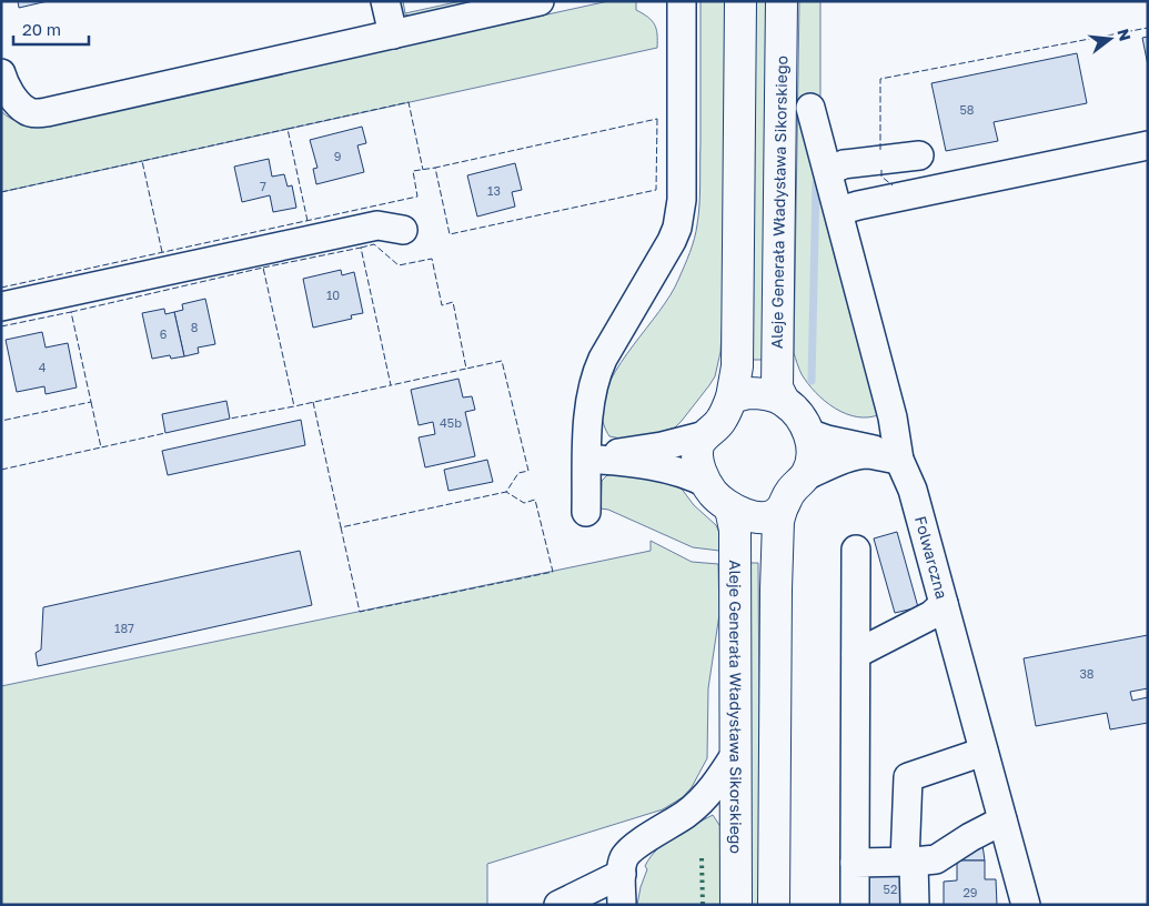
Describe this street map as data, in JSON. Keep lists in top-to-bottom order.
{
  "streets": {
    "main road": ["Aleje Generała Władysława Sikorskiego"],
    "street": ["Folwarczna"]
  },
  "house_numbers": [
    "58",
    "9",
    "7",
    "13",
    "10",
    "8",
    "6",
    "4",
    "45b",
    "187",
    "38",
    "52",
    "29"
  ],
  "scale_bar": "20 m",
  "north": "right"
}
